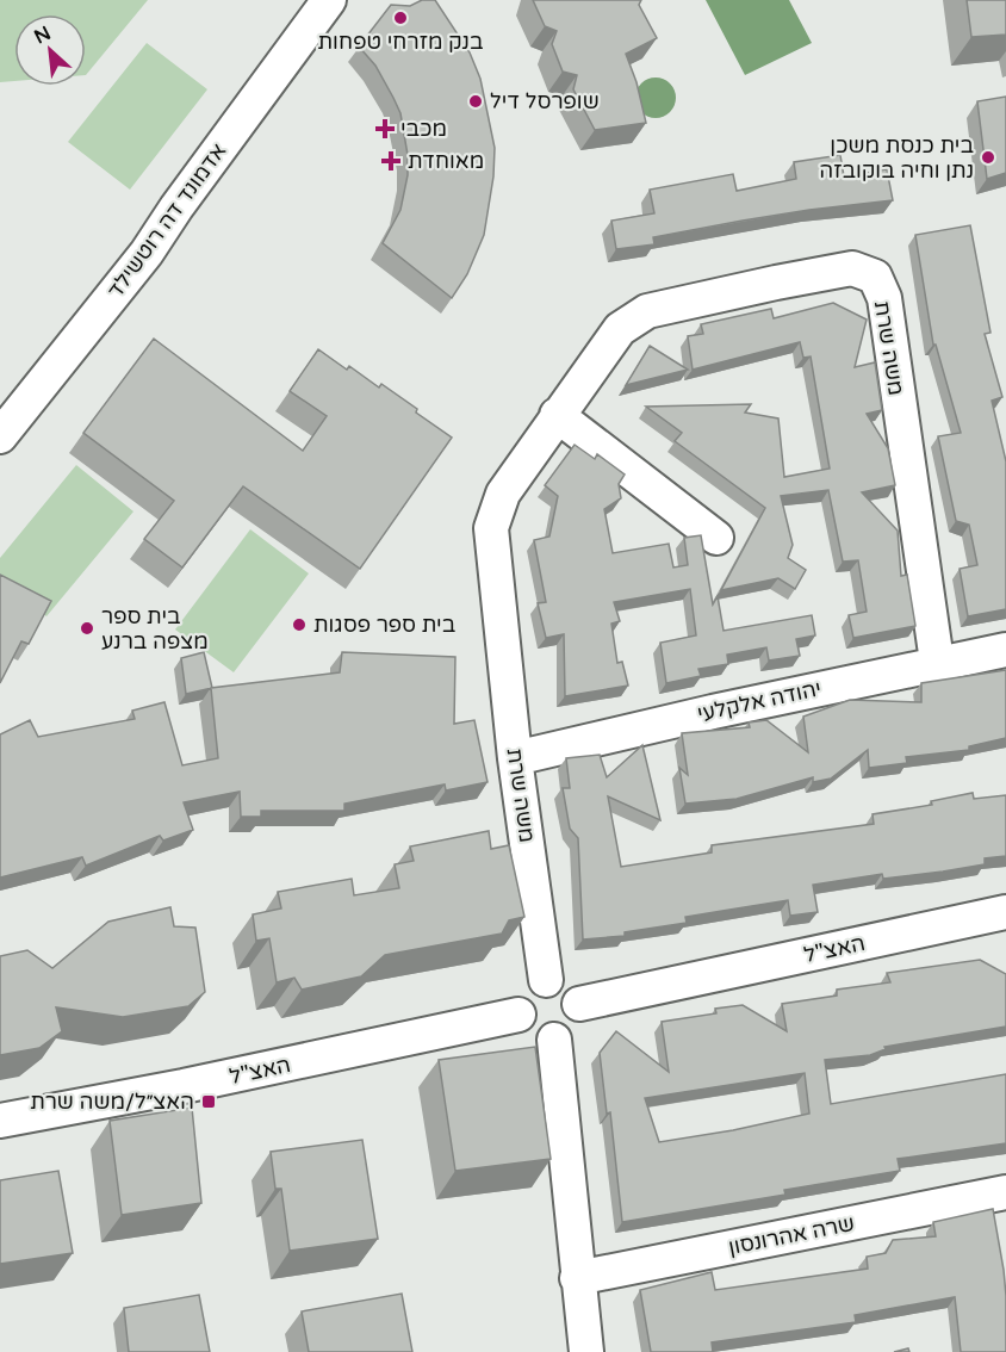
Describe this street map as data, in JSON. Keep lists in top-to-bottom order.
{
  "streets": {
    "street": [
      "אדמונד דה רוטשילד",
      "משה שרת",
      "יהודה אלקלעי",
      "האצ\"ל",
      "שרה אהרונסון"
    ]
  },
  "crossings": [
    ["משה שרת", "יהודה אלקלעי"],
    ["משה שרת", "האצ\"ל"]
  ],
  "places": {
    "other": [
      "בנק מזרחי טפחות",
      "שופרסל דיל",
      "בית כנסת משכן נתן וחיה בוקובזה",
      "בית ספר פסגות",
      "בית ספר מצפה ברנע"
    ],
    "health": ["מכבי", "מאוחדת"],
    "transit": ["האצ״ל/משה שרת"]
  },
  "north": "top left"
}
